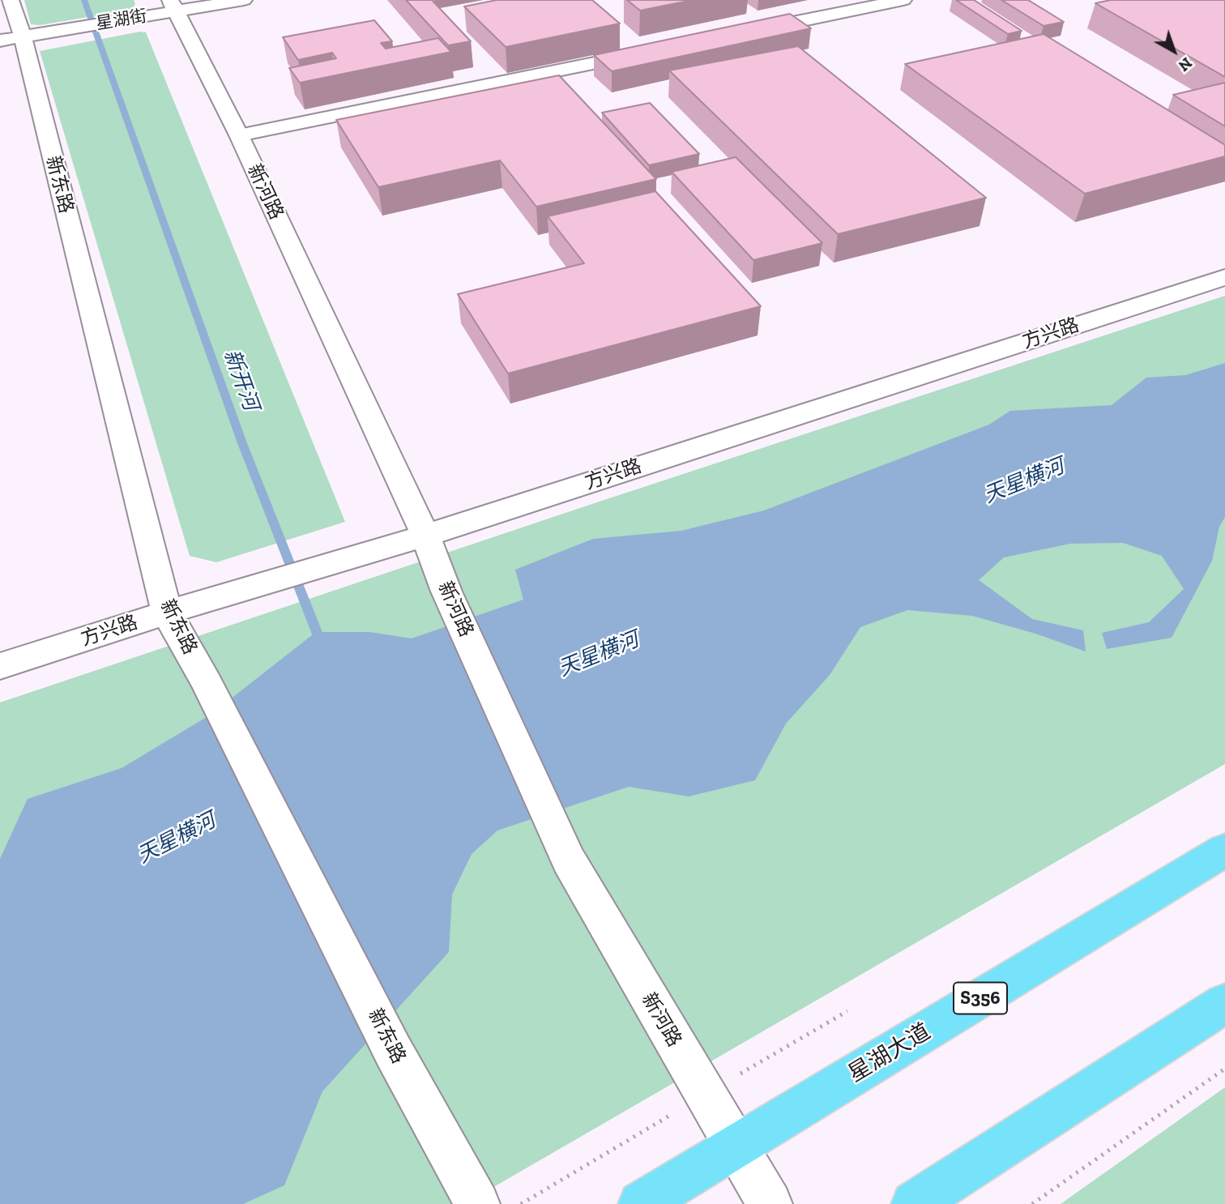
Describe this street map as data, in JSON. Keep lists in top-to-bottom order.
{
  "streets": {
    "main road": ["S356", "星湖大道"],
    "street": [
      "星湖街",
      "新东路",
      "新河路",
      "方兴路"
    ]
  },
  "crossings": [
    ["星湖街", "新东路"],
    ["星湖街", "新河路"],
    ["新东路", "方兴路"],
    ["新河路", "方兴路"],
    ["新河路", "星湖大道"]
  ],
  "water": ["新开河", "天星横河"],
  "north": "bottom right"
}
